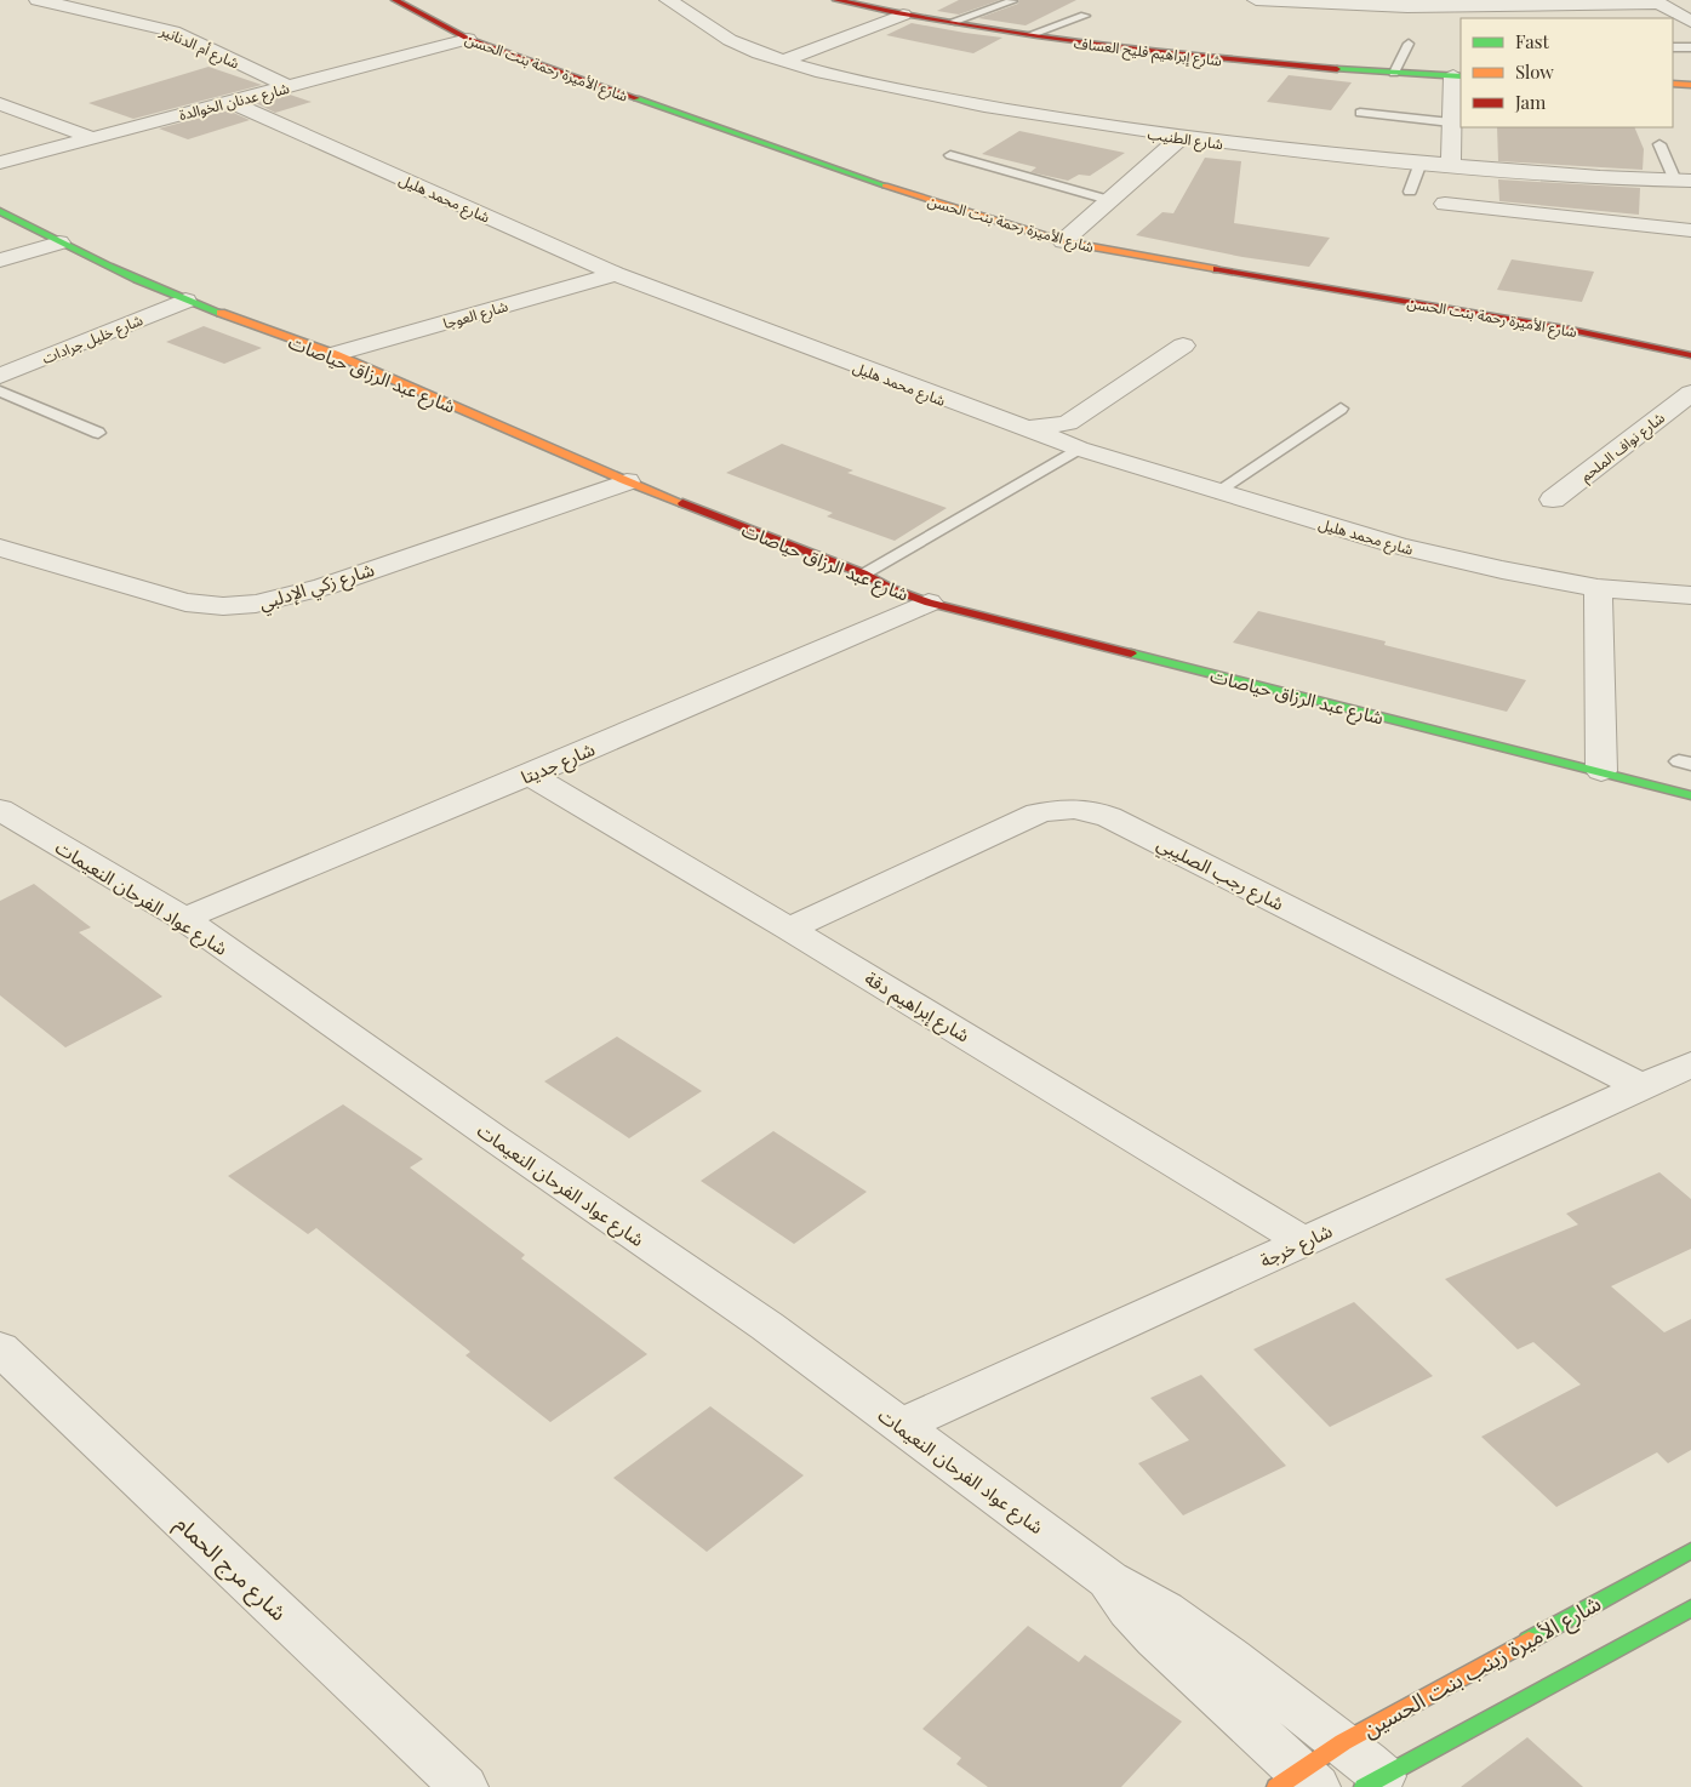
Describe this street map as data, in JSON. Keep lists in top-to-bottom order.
{
  "streets": {
    "street": [
      "شارع أم الدنانير",
      "شارع إبراهيم فليح العساف",
      "شارع الأميرة رحمة بنت الحسن",
      "شارع عدنان الخوالدة",
      "شارع الطنيب",
      "شارع محمد هليل",
      "شارع العوجا",
      "شارع خليل جرادات",
      "شارع عبد الرزاق حياصات",
      "شارع نواف الملحم",
      "شارع زكي الإدلبي",
      "شارع جديتا",
      "شارع رجب الصليبي",
      "شارع عواد الفرحان النعيمات",
      "شارع إبراهيم دقة",
      "شارع خرجة",
      "شارع مرج الحمام",
      "شارع الأميرة زينب بنت الحسين"
    ]
  },
  "crossings": [
    ["شارع أم الدنانير", "شارع عدنان الخوالدة"],
    ["شارع الأميرة رحمة بنت الحسن", "شارع عدنان الخوالدة"],
    ["شارع عدنان الخوالدة", "شارع محمد هليل"],
    ["شارع محمد هليل", "شارع العوجا"],
    ["شارع العوجا", "شارع عبد الرزاق حياصات"],
    ["شارع خليل جرادات", "شارع عبد الرزاق حياصات"],
    ["شارع عبد الرزاق حياصات", "شارع زكي الإدلبي"],
    ["شارع عبد الرزاق حياصات", "شارع جديتا"],
    ["شارع جديتا", "شارع عواد الفرحان النعيمات"],
    ["شارع جديتا", "شارع إبراهيم دقة"],
    ["شارع رجب الصليبي", "شارع إبراهيم دقة"],
    ["شارع رجب الصليبي", "شارع خرجة"],
    ["شارع عواد الفرحان النعيمات", "شارع خرجة"],
    ["شارع عواد الفرحان النعيمات", "شارع الأميرة زينب بنت الحسين"],
    ["شارع إبراهيم دقة", "شارع خرجة"]
  ],
  "legend": ["Fast", "Slow", "Jam"]
}
